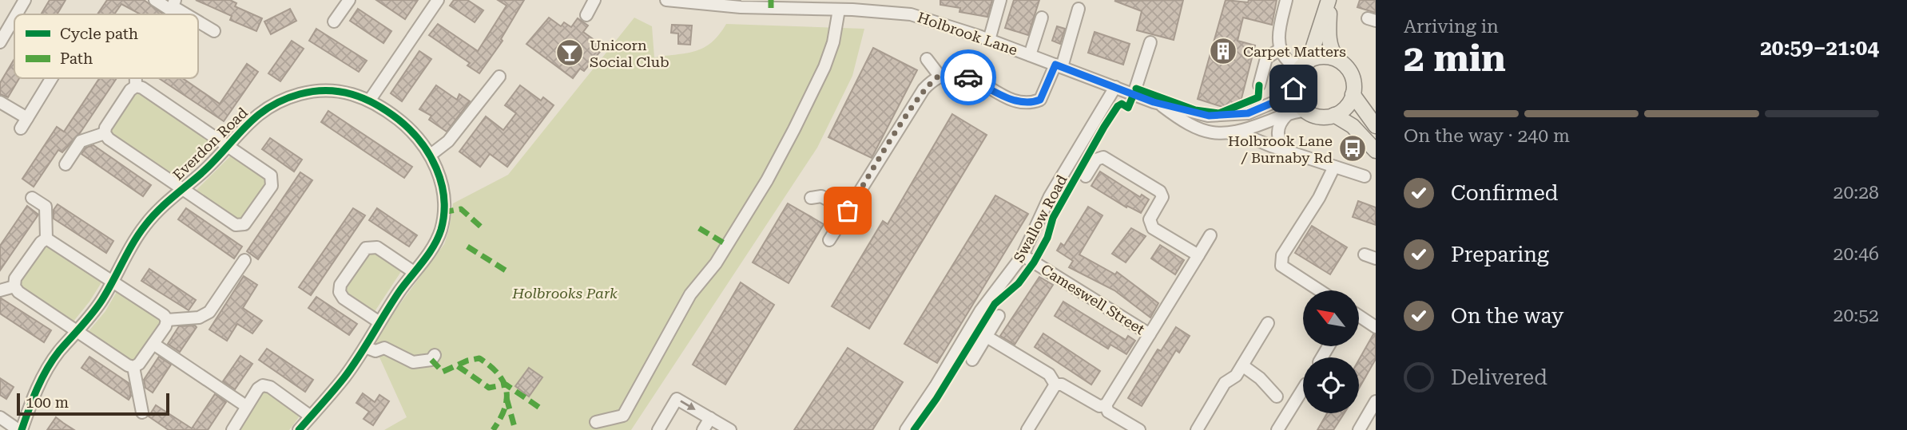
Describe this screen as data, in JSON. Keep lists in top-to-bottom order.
{
  "streets": {
    "street": [
      "Holbrook Lane",
      "Everdon Road",
      "Swallow Road",
      "Cameswell Street"
    ]
  },
  "crossings": [
    ["Holbrook Lane", "Swallow Road"],
    ["Swallow Road", "Cameswell Street"]
  ],
  "parks": ["Holbrooks Park"],
  "places": {
    "building": ["Carpet Matters"],
    "bar": ["Unicorn Social Club"],
    "bus stop": ["Holbrook Lane / Burnaby Rd"]
  },
  "legend": ["Cycle path", "Path"],
  "scale_bar": "100 m",
  "north": "top left",
  "page": {
    "heading": ["2 min", "Arriving in", "20:59–21:04"],
    "bar": "On the way · 240 m",
    "list": [
      ["Confirmed", "20:28"],
      ["Preparing", "20:46"],
      ["On the way", "20:52"],
      "Delivered"
    ],
    "scale": "100 m"
  }
}
